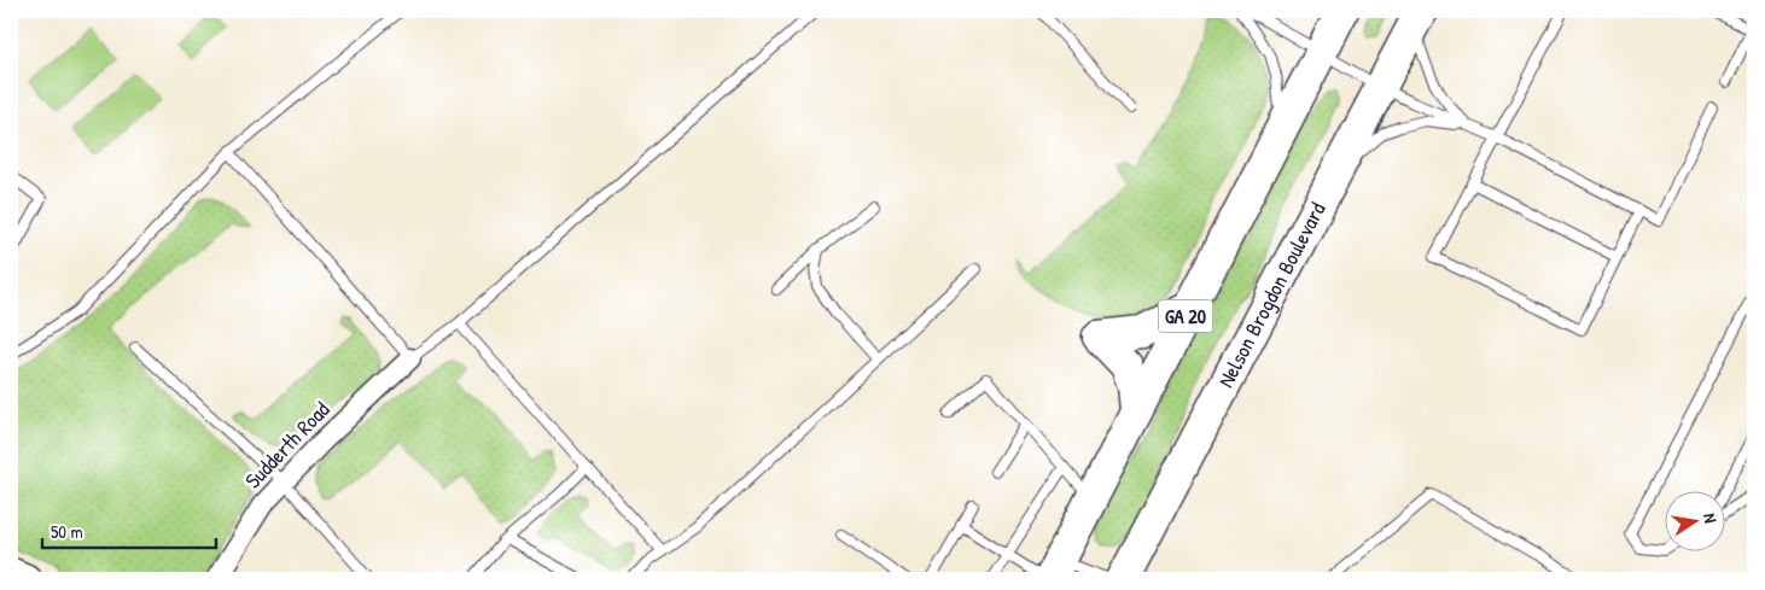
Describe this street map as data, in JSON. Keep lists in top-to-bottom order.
{
  "streets": {
    "highway": ["Nelson Brogdon Boulevard", "GA 20"],
    "street": ["Sudderth Road"]
  },
  "scale_bar": "50 m",
  "north": "right"
}
